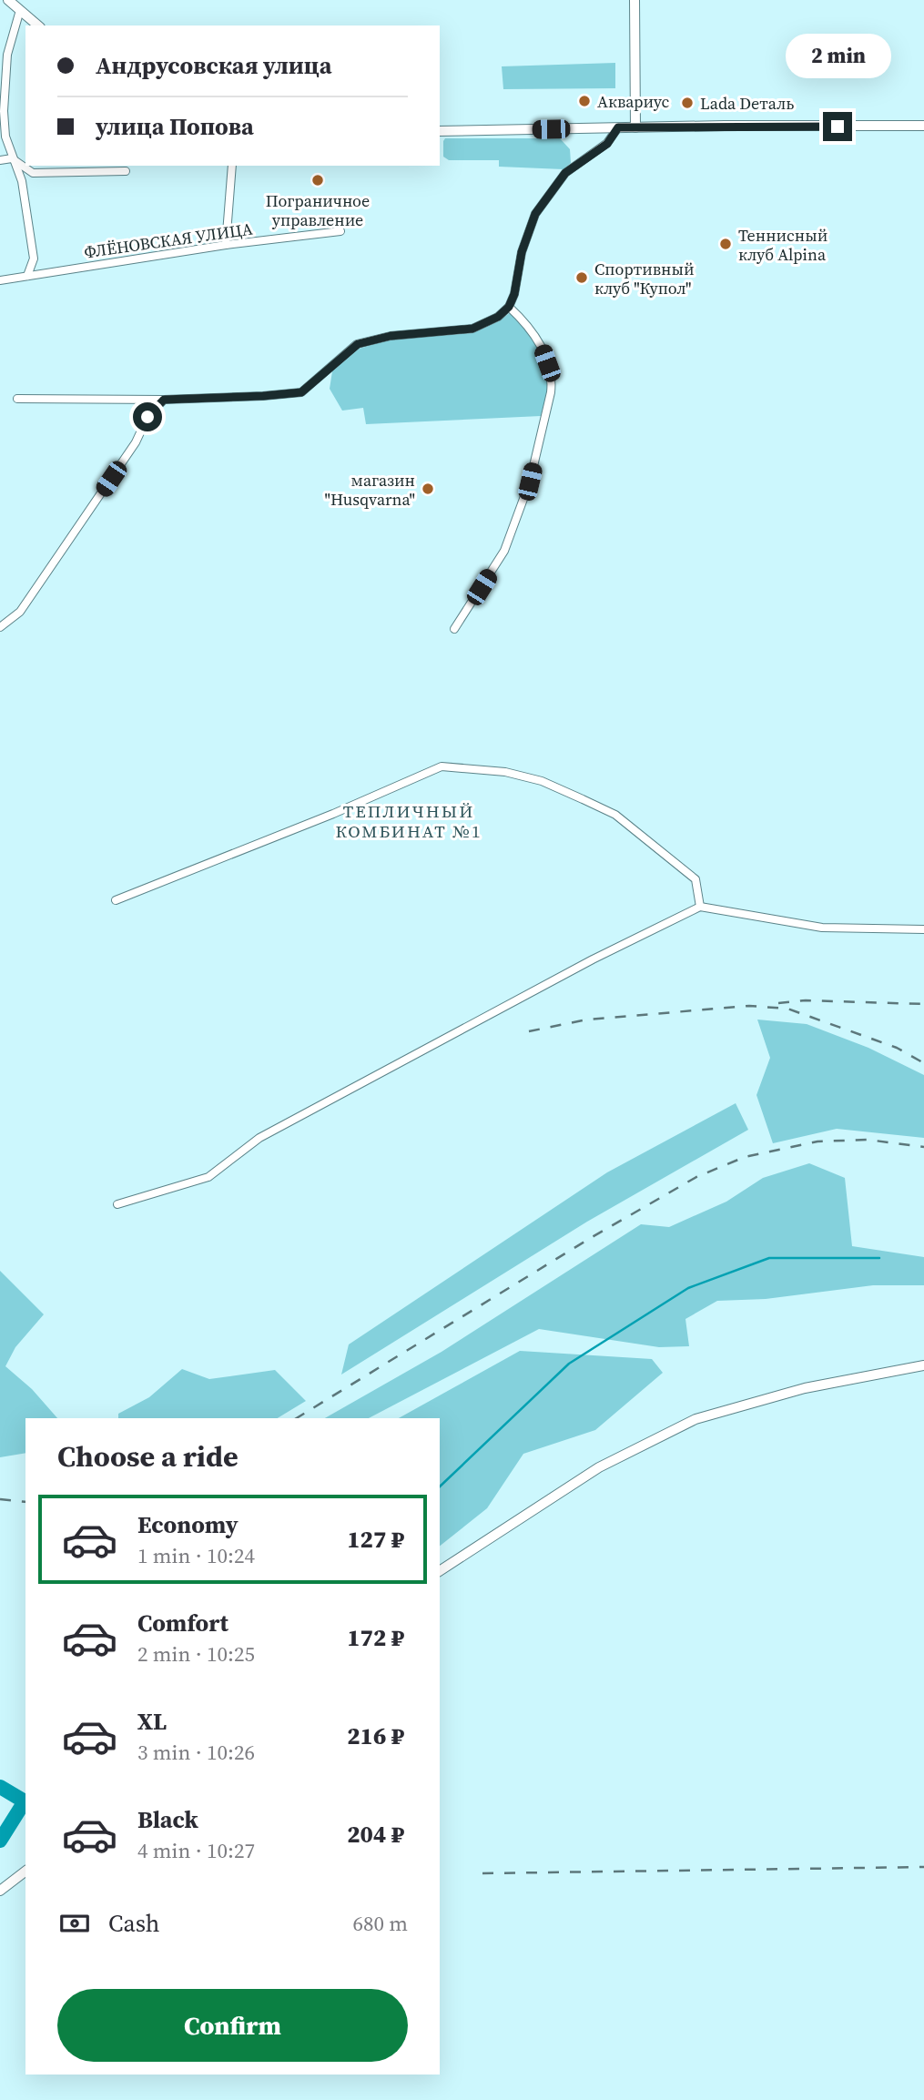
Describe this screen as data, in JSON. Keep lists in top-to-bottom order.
{
  "streets": {
    "street": ["ФЛЁНОВСКАЯ УЛИЦА"]
  },
  "districts": ["ТЕПЛИЧНЫЙ КОМБИНАТ №1"],
  "places": [
    "Аквариус",
    "Lada Dеталь",
    "Пограничное управление",
    "Теннисный клуб Alpina",
    "Спортивный клуб \"Купол\"",
    "магазин \"Husqvarna\""
  ],
  "page": {
    "banner": ["Андрусовская улица", "улица Попова"],
    "bubble": "2 min",
    "heading": "Choose a ride",
    "list": [
      {
        "name": "Economy",
        "note": "1 min · 10:24",
        "value": "127 ₽"
      },
      {
        "name": "Comfort",
        "note": "2 min · 10:25",
        "value": "172 ₽"
      },
      {
        "name": "XL",
        "note": "3 min · 10:26",
        "value": "216 ₽"
      },
      {
        "name": "Black",
        "note": "4 min · 10:27",
        "value": "204 ₽"
      }
    ],
    "pay": ["Cash", "680 m"],
    "buttons": "Confirm"
  }
}
